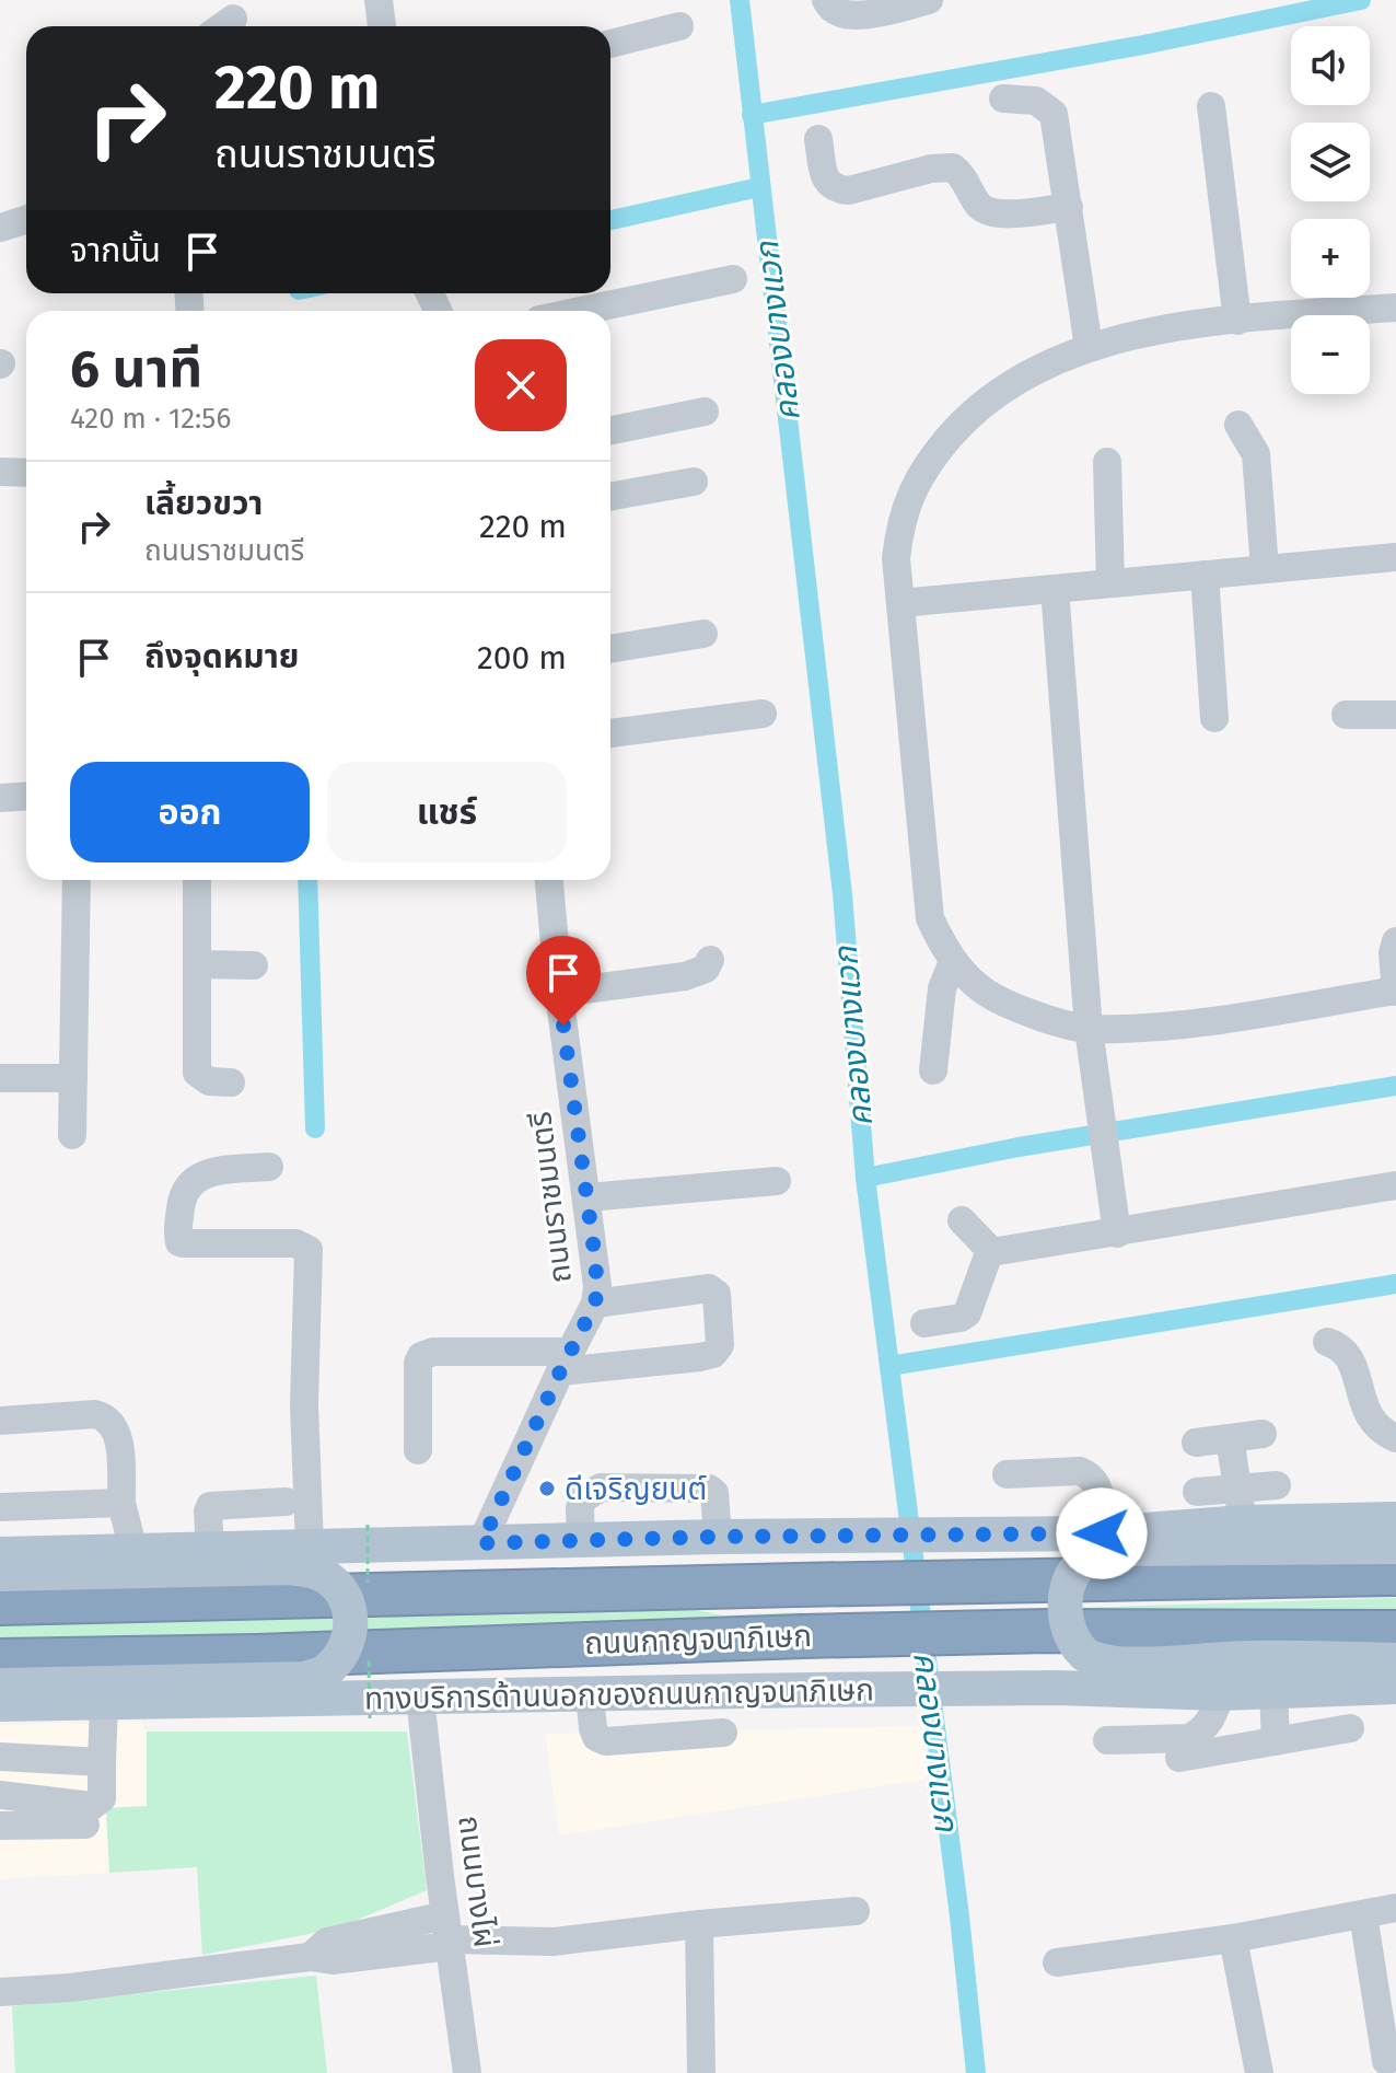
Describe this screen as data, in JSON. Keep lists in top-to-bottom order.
{
  "streets": {
    "highway": ["ถนนกาญจนาภิเษก"],
    "main road": ["ทางบริการด้านนอกของถนนกาญจนาภิเษก"],
    "street": ["ถนนราชมนตรี", "ถนนบางไผ่"]
  },
  "crossings": [
    ["ทางบริการด้านนอกของถนนกาญจนาภิเษก", "ถนนบางไผ่"]
  ],
  "water": ["คลองบางแวก"],
  "places": ["ดีเจริญยนต์"],
  "page": {
    "map_buttons": ["+", "−"],
    "turn": ["220 m", "ถนนราชมนตรี"],
    "then": "จากนั้น",
    "heading": ["6 นาที", "420 m · 12:56"],
    "list": [
      {
        "name": "เลี้ยวขวา",
        "note": "ถนนราชมนตรี",
        "value": "220 m"
      },
      {
        "name": "ถึงจุดหมาย",
        "value": "200 m"
      }
    ],
    "buttons": ["ออก", "แชร์"]
  }
}
